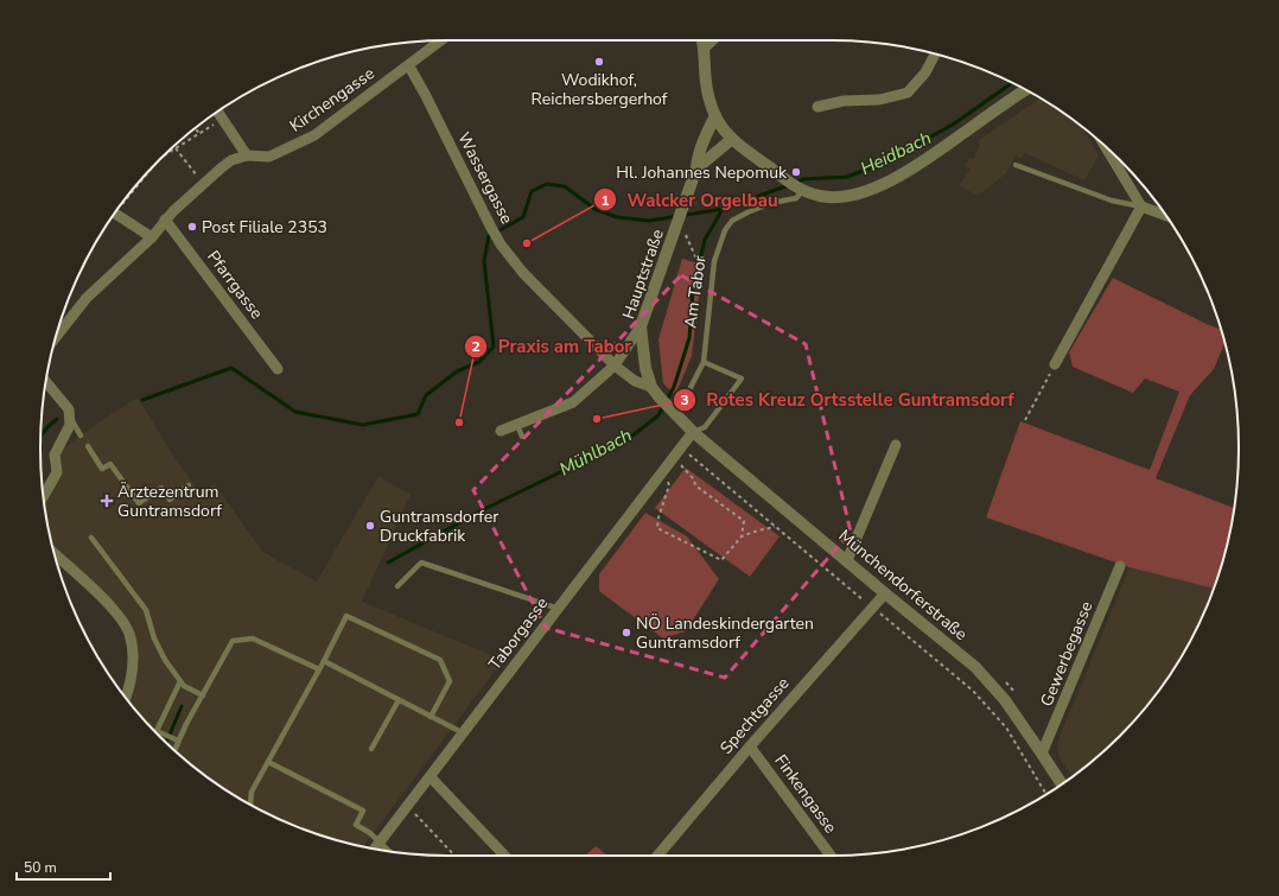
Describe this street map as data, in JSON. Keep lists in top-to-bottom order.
{
  "streets": {
    "street": [
      "Kirchengasse",
      "Wassergasse",
      "Hauptstraße",
      "Pfarrgasse",
      "Münchendorferstraße",
      "Taborgasse",
      "Gewerbegasse",
      "Spechtgasse",
      "Finkengasse"
    ],
    "lane": ["Am Tabor"]
  },
  "crossings": [
    ["Kirchengasse", "Wassergasse"],
    ["Wassergasse", "Hauptstraße"],
    ["Hauptstraße", "Am Tabor"],
    ["Hauptstraße", "Münchendorferstraße"],
    ["Hauptstraße", "Taborgasse"],
    ["Münchendorferstraße", "Taborgasse"],
    ["Münchendorferstraße", "Gewerbegasse"],
    ["Münchendorferstraße", "Spechtgasse"],
    ["Spechtgasse", "Finkengasse"]
  ],
  "water": ["Heidbach", "Mühlbach"],
  "places": {
    "other": [
      "Wodikhof, Reichersbergerhof",
      "Hl. Johannes Nepomuk",
      "Post Filiale 2353",
      "Walcker Orgelbau",
      "Rotes Kreuz Ortsstelle Guntramsdorf",
      "Praxis am Tabor",
      "Guntramsdorfer Druckfabrik",
      "NÖ Landeskindergarten Guntramsdorf"
    ],
    "health": ["Ärztezentrum Guntramsdorf"]
  },
  "scale_bar": "50 m"
}
